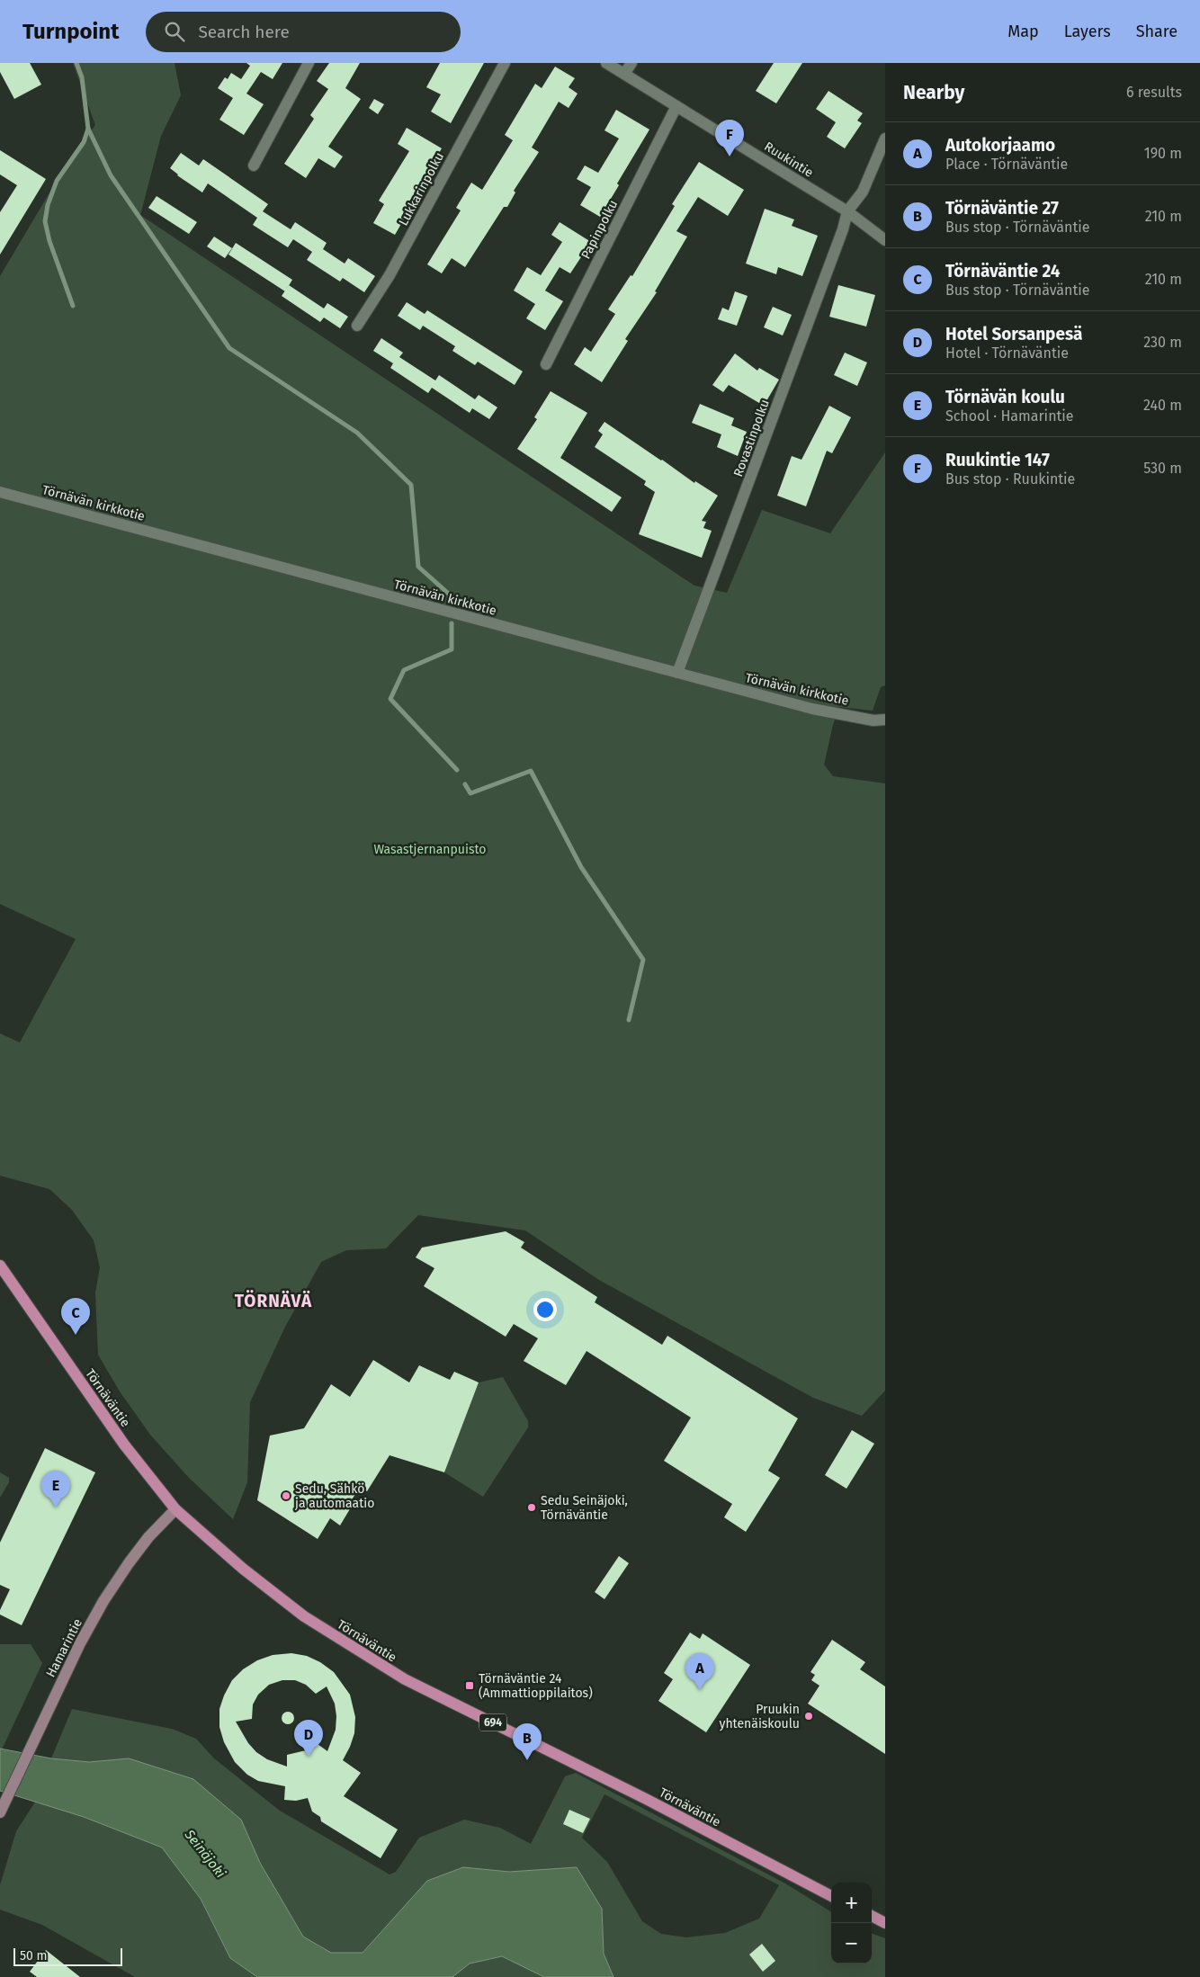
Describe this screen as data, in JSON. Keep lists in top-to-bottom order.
{
  "streets": {
    "main road": ["Törnäväntie", "Hamarintie", "694"],
    "street": [
      "Ruukintie",
      "Lukkarinpolku",
      "Papinpolku",
      "Rovastinpolku",
      "Törnävän kirkkotie"
    ]
  },
  "crossings": [
    ["Ruukintie", "Papinpolku"],
    ["Ruukintie", "Rovastinpolku"],
    ["Rovastinpolku", "Törnävän kirkkotie"],
    ["Törnäväntie", "Hamarintie"]
  ],
  "districts": ["TÖRNÄVÄ"],
  "water": ["Seinäjoki"],
  "parks": ["Wasastjernanpuisto"],
  "places": {
    "other": ["Sedu, Sähkö ja automaatio", "Sedu Seinäjoki, Törnäväntie", "Pruukin yhtenäiskoulu"],
    "transit": ["Törnäväntie 24 (Ammattioppilaitos)"]
  },
  "scale_bar": "50 m",
  "page": {
    "header": "Turnpoint",
    "search": "Search here",
    "nav": ["Map", "Layers", "Share"],
    "heading": ["Nearby", "6 results"],
    "pins": [
      "F",
      "C",
      "E",
      "A",
      "D",
      "B"
    ],
    "list": [
      {
        "mark": "A",
        "name": "Autokorjaamo",
        "note": "Place · Törnäväntie",
        "value": "190 m"
      },
      {
        "mark": "B",
        "name": "Törnäväntie 27",
        "note": "Bus stop · Törnäväntie",
        "value": "210 m"
      },
      {
        "mark": "C",
        "name": "Törnäväntie 24",
        "note": "Bus stop · Törnäväntie",
        "value": "210 m"
      },
      {
        "mark": "D",
        "name": "Hotel Sorsanpesä",
        "note": "Hotel · Törnäväntie",
        "value": "230 m"
      },
      {
        "mark": "E",
        "name": "Törnävän koulu",
        "note": "School · Hamarintie",
        "value": "240 m"
      },
      {
        "mark": "F",
        "name": "Ruukintie 147",
        "note": "Bus stop · Ruukintie",
        "value": "530 m"
      }
    ],
    "map_buttons": ["+", "−"],
    "scale": "50 m"
  }
}
